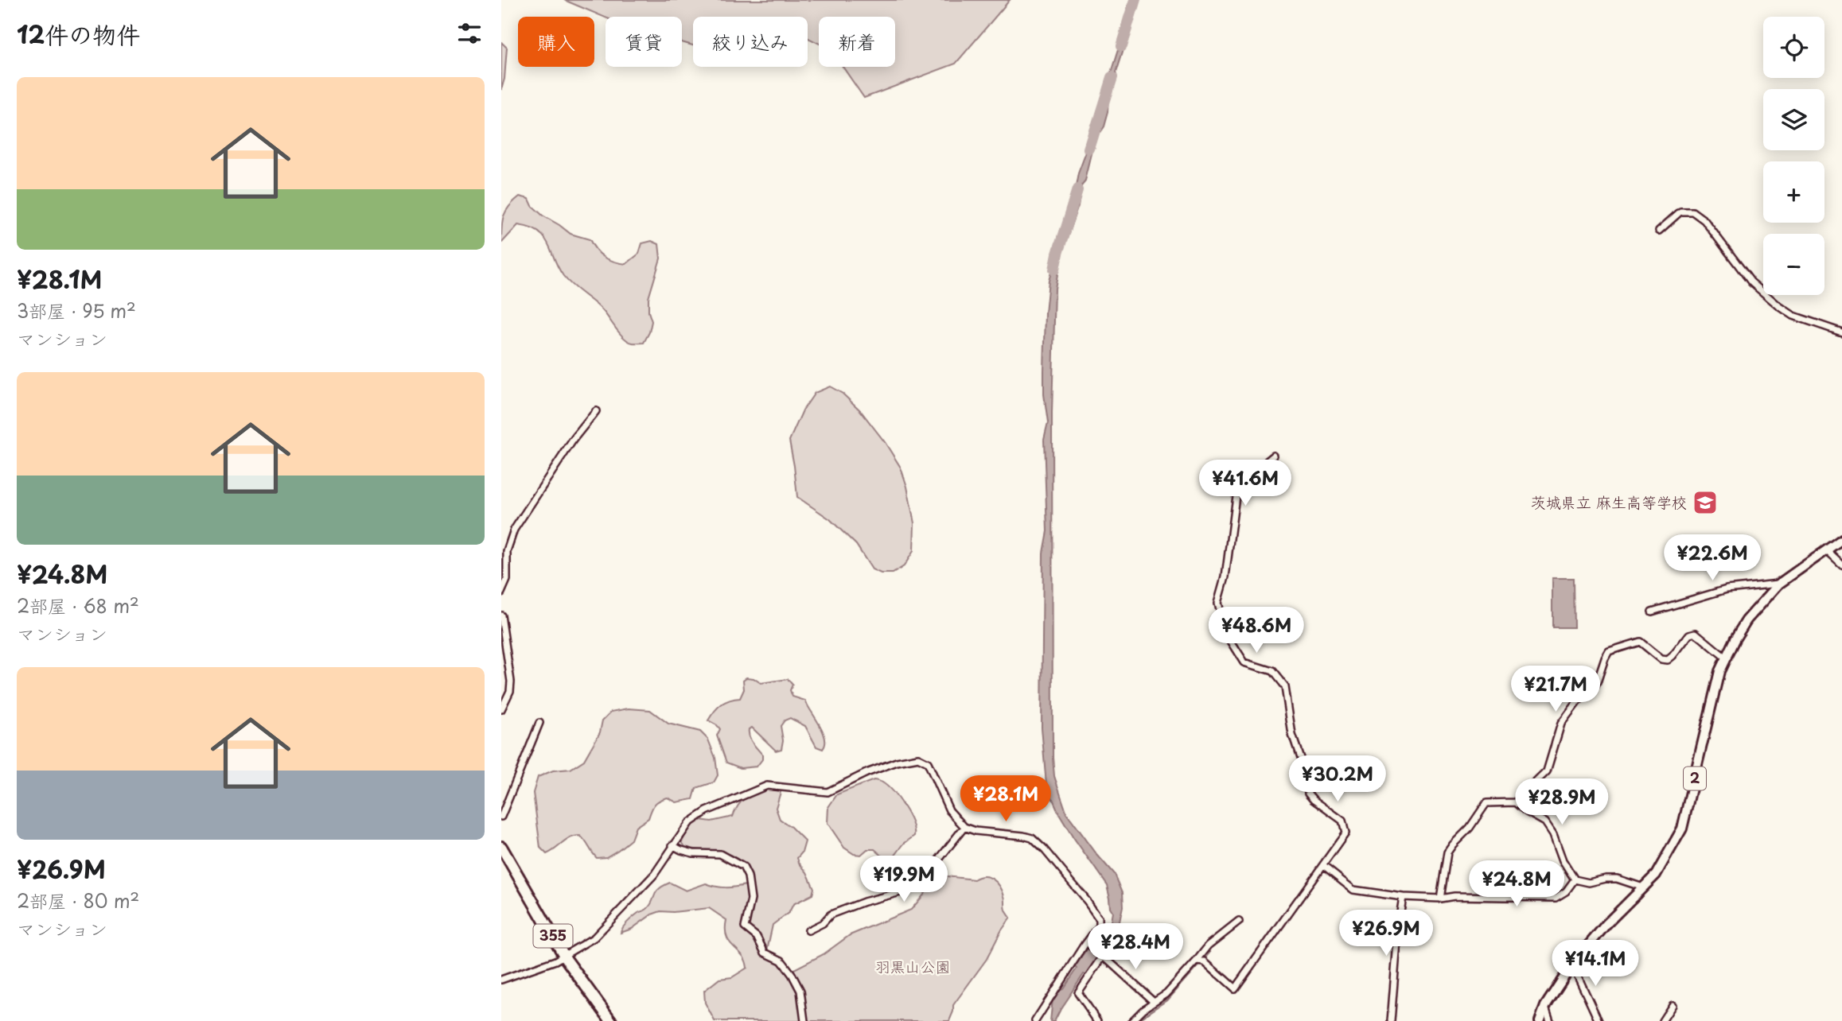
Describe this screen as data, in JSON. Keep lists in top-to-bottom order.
{
  "streets": {
    "highway": ["355"],
    "main road": ["2"]
  },
  "parks": ["羽黒山公園"],
  "places": {
    "school or university": ["茨城県立 麻生高等学校"]
  },
  "page": {
    "heading": "12件の物件",
    "map_buttons": ["+", "−"],
    "chip": [
      "購入",
      "賃貸",
      "絞り込み",
      "新着"
    ],
    "list": [
      {
        "name": "¥28.1M",
        "note": "3部屋 · 95 m² · マンション"
      },
      {
        "name": "¥24.8M",
        "note": "2部屋 · 68 m² · マンション"
      },
      {
        "name": "¥26.9M",
        "note": "2部屋 · 80 m² · マンション"
      }
    ],
    "price": [
      "¥41.6M",
      "¥22.6M",
      "¥48.6M",
      "¥21.7M",
      "¥30.2M",
      "¥28.1M",
      "¥28.9M",
      "¥19.9M",
      "¥24.8M",
      "¥26.9M",
      "¥28.4M",
      "¥14.1M"
    ]
  }
}
